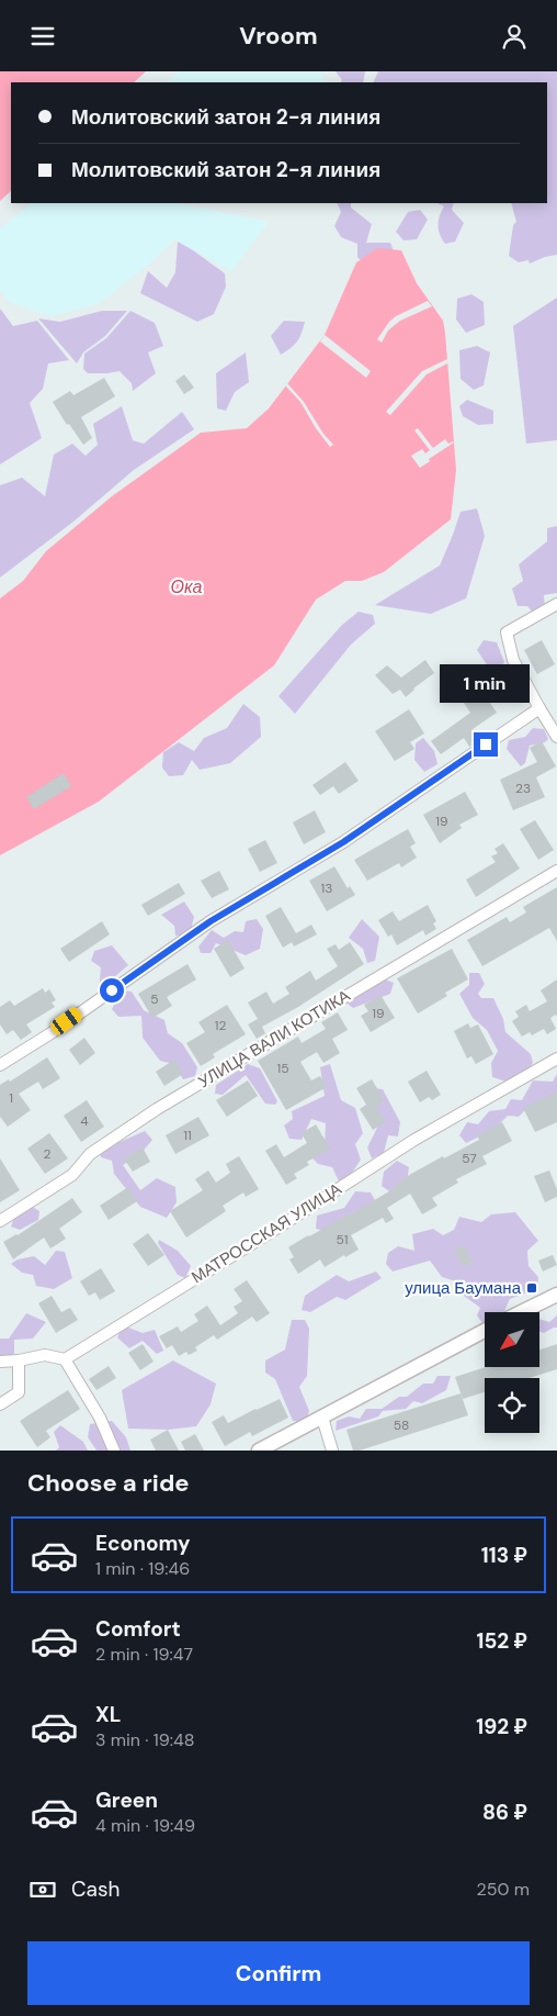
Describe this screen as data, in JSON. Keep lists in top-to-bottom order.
{
  "streets": {
    "street": ["УЛИЦА ВАЛИ КОТИКА", "МАТРОССКАЯ УЛИЦА"]
  },
  "water": ["Ока"],
  "places": {
    "transit": ["улица Баумана"]
  },
  "house_numbers": [
    "23",
    "19",
    "13",
    "5",
    "19",
    "12",
    "15",
    "1",
    "4",
    "11",
    "2",
    "57",
    "51",
    "58"
  ],
  "north": "bottom left",
  "page": {
    "header": "Vroom",
    "banner": ["Молитовский затон 2-я линия", "Молитовский затон 2-я линия"],
    "bubble": "1 min",
    "heading": "Choose a ride",
    "list": [
      {
        "name": "Economy",
        "note": "1 min · 19:46",
        "value": "113 ₽"
      },
      {
        "name": "Comfort",
        "note": "2 min · 19:47",
        "value": "152 ₽"
      },
      {
        "name": "XL",
        "note": "3 min · 19:48",
        "value": "192 ₽"
      },
      {
        "name": "Green",
        "note": "4 min · 19:49",
        "value": "86 ₽"
      }
    ],
    "pay": ["Cash", "250 m"],
    "buttons": "Confirm"
  }
}
